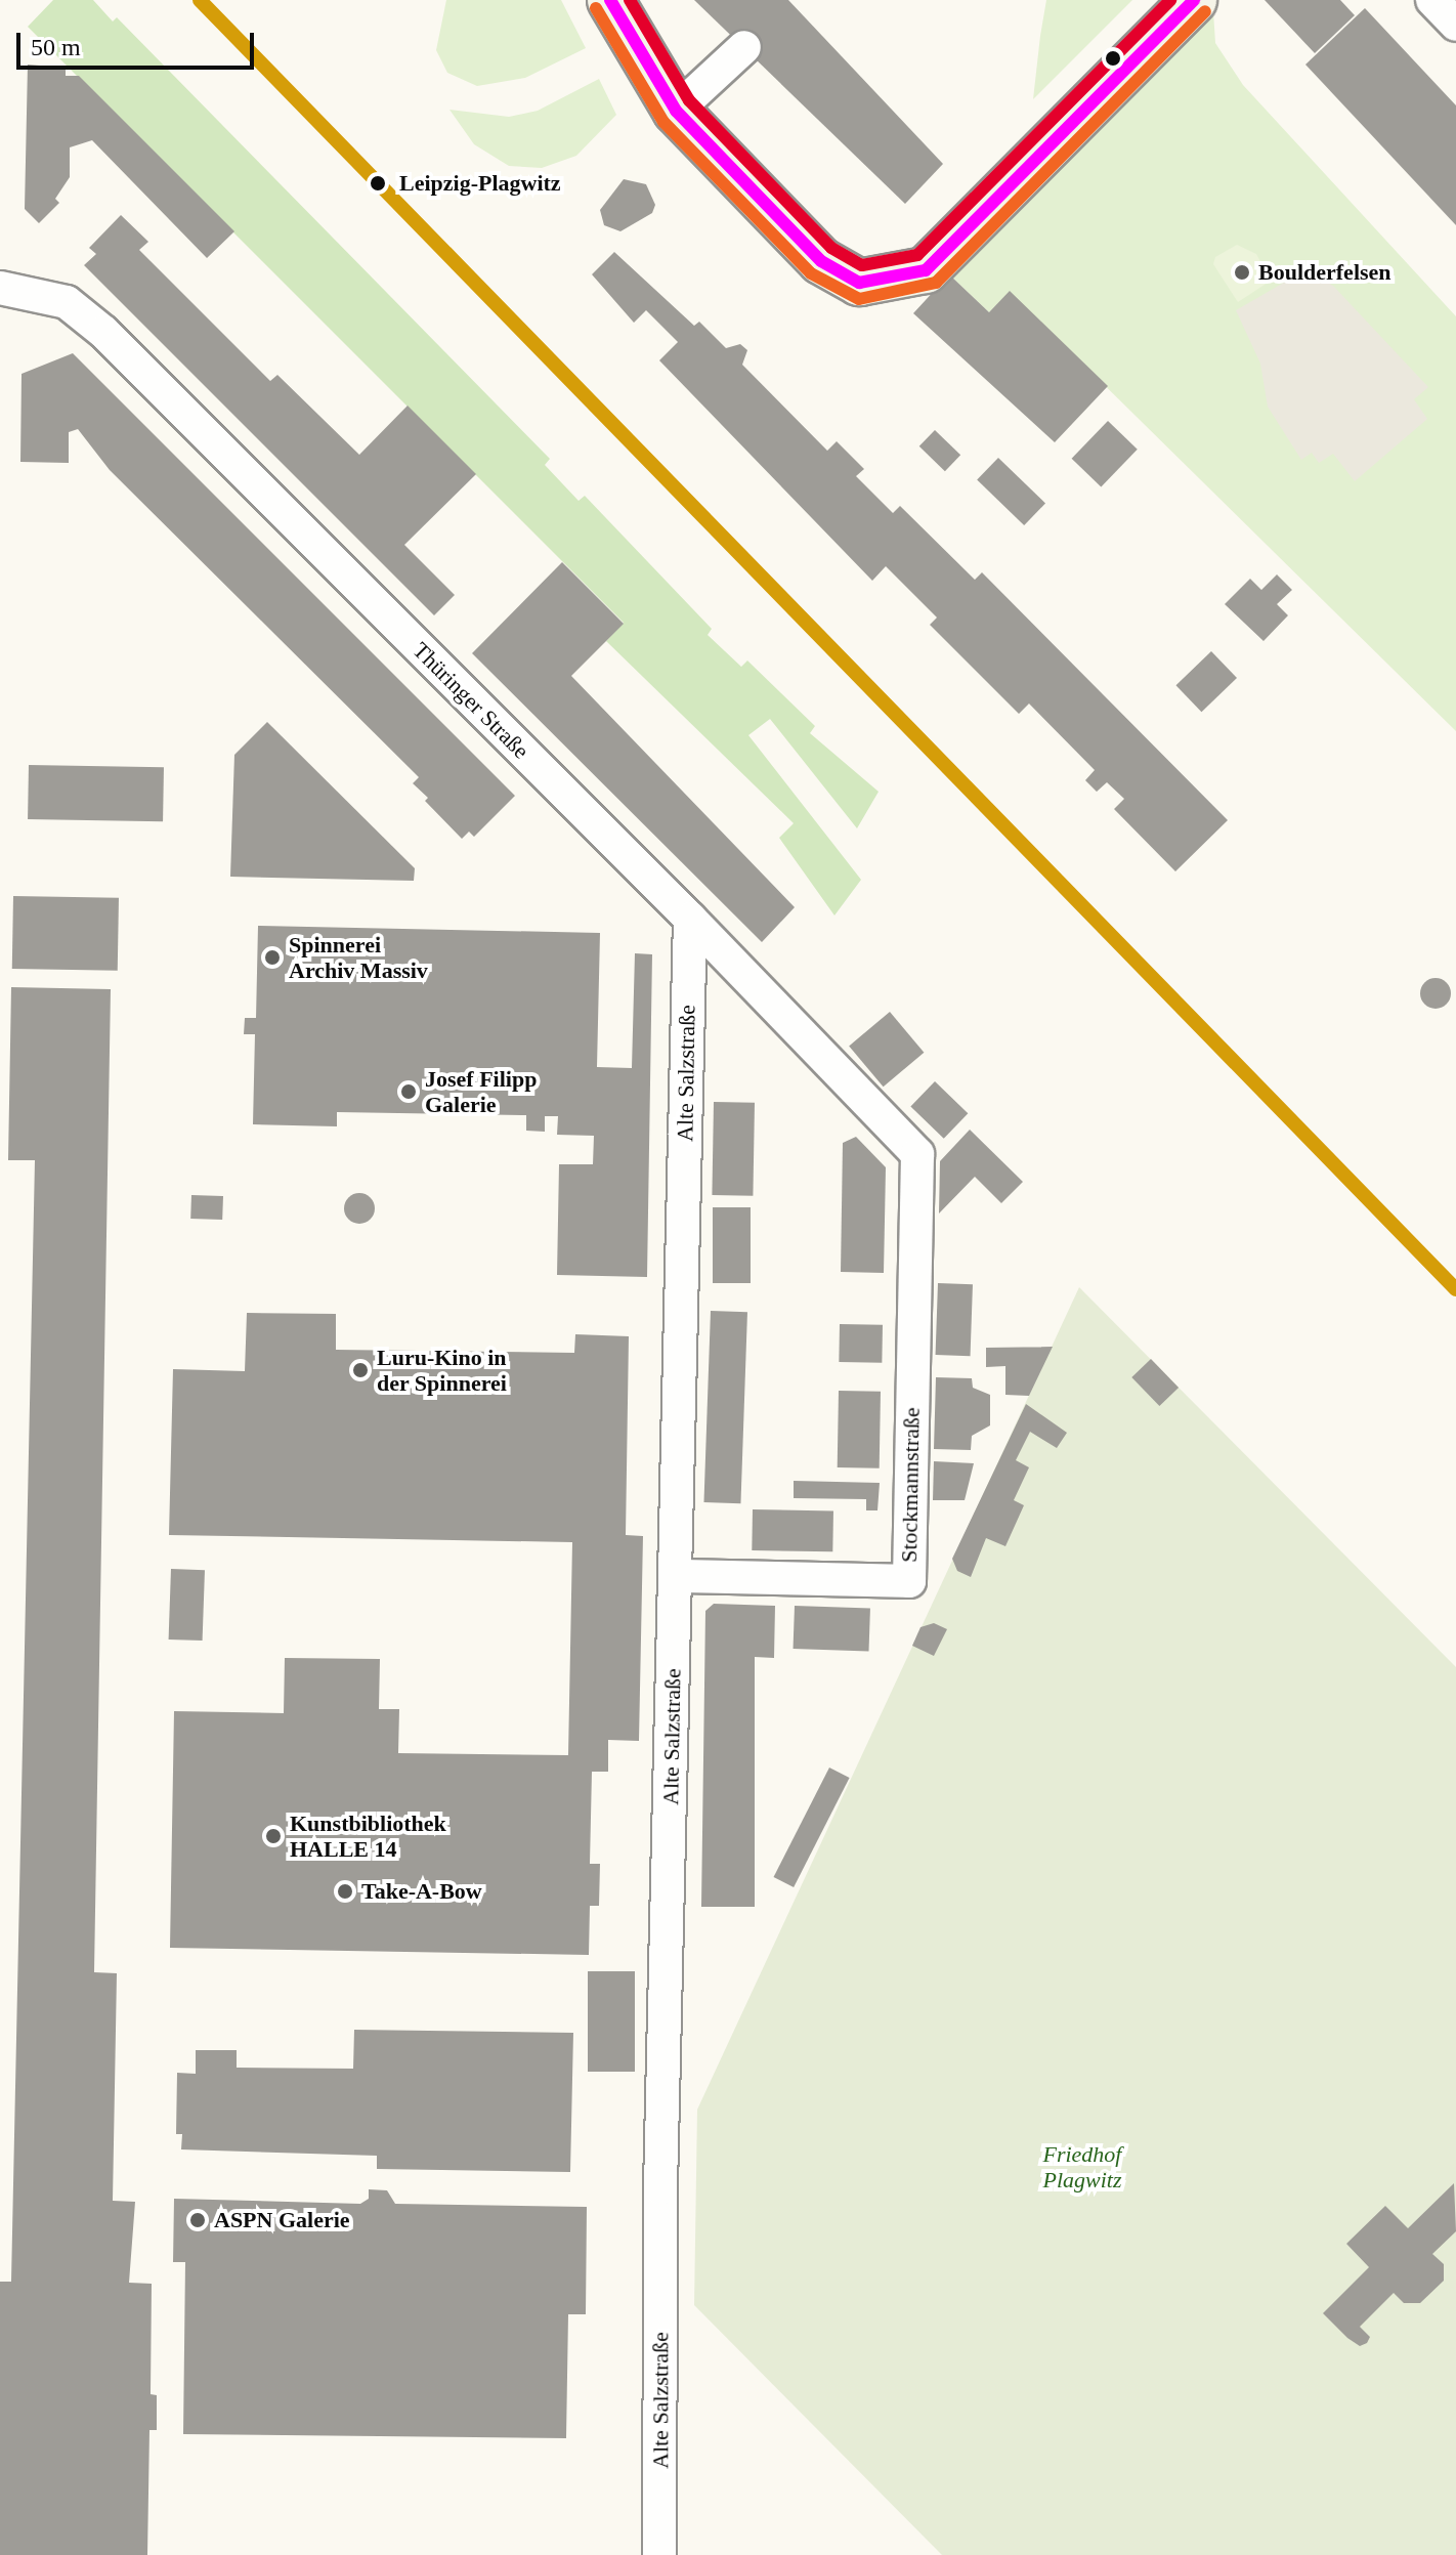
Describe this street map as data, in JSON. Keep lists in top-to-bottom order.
{
  "streets": {
    "street": ["Thüringer Straße", "Alte Salzstraße", "Stockmannstraße"]
  },
  "crossings": [
    ["Thüringer Straße", "Alte Salzstraße"],
    ["Thüringer Straße", "Stockmannstraße"],
    ["Alte Salzstraße", "Stockmannstraße"]
  ],
  "parks": ["Friedhof Plagwitz"],
  "places": [
    "Leipzig-Plagwitz",
    "Boulderfelsen",
    "Spinnerei Archiv Massiv",
    "Josef Filipp Galerie",
    "Luru-Kino in der Spinnerei",
    "Kunstbibliothek HALLE 14",
    "Take-A-Bow",
    "ASPN Galerie"
  ],
  "scale_bar": "50 m"
}
